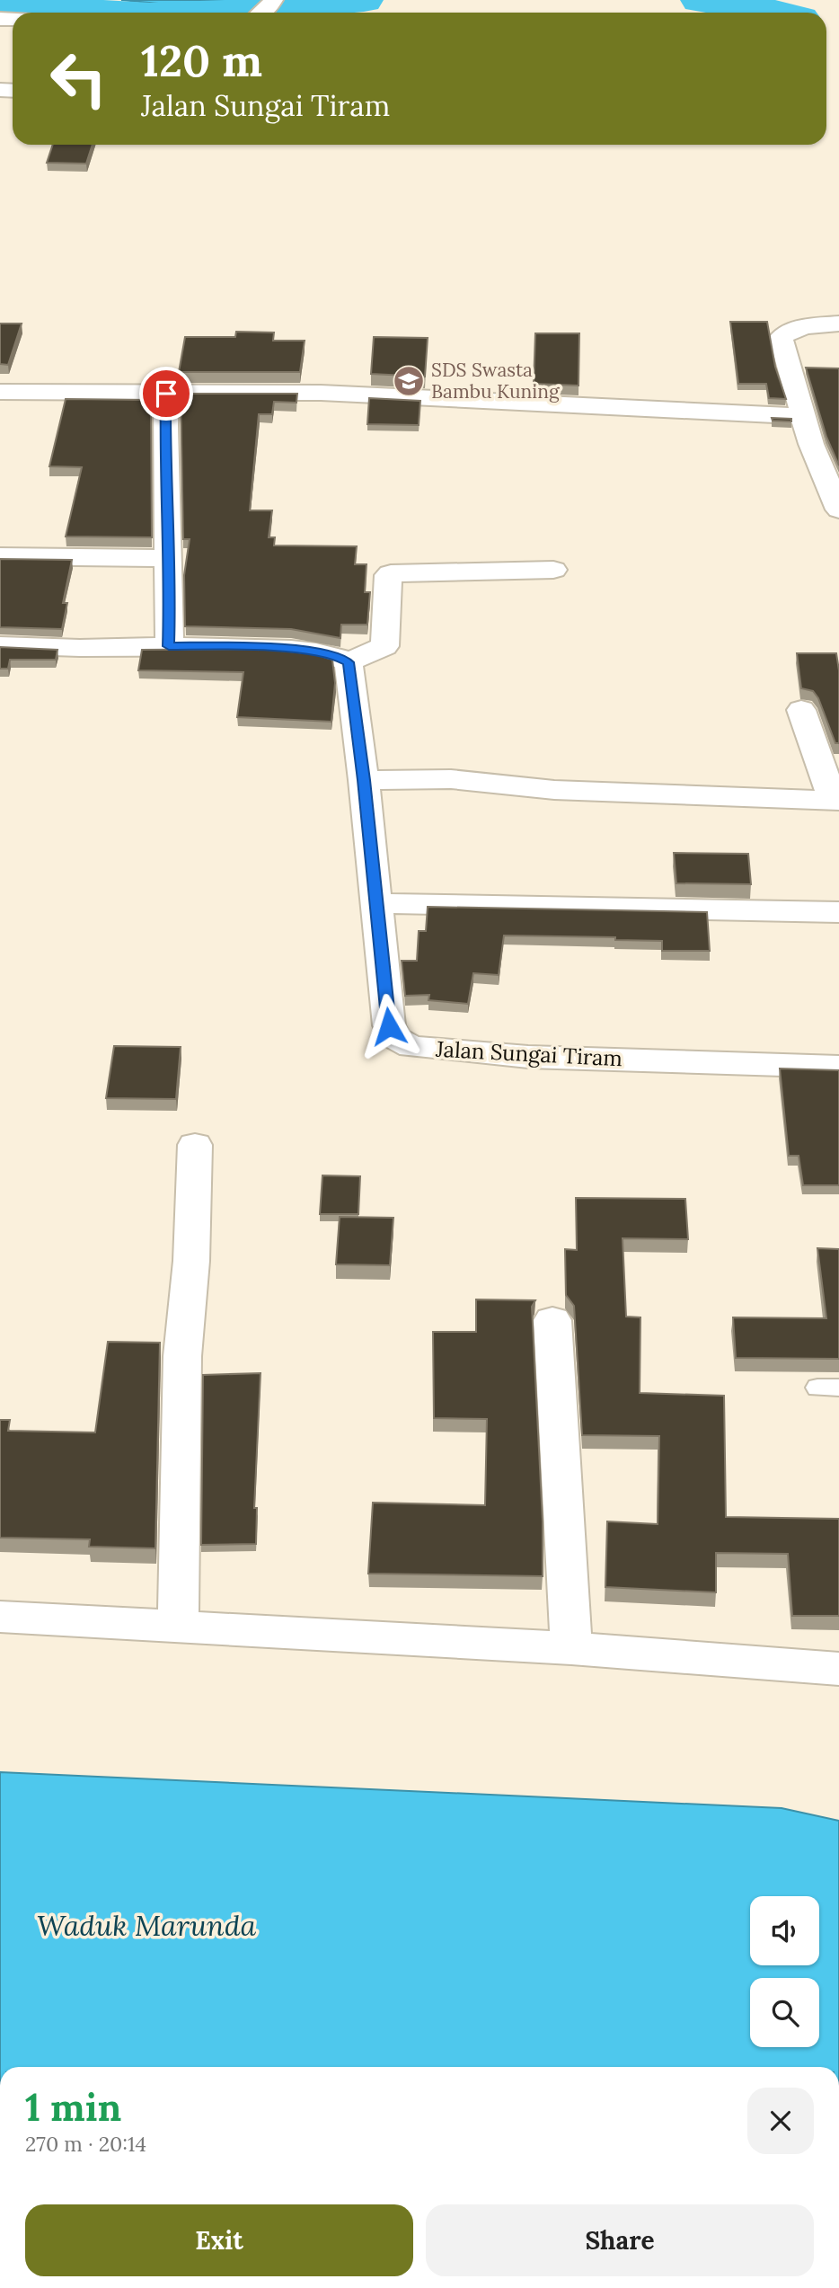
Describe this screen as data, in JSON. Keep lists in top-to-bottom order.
{
  "streets": {
    "street": ["Jalan Sungai Tiram"]
  },
  "water": ["Waduk Marunda"],
  "places": {
    "school or university": ["SDS Swasta Bambu Kuning"]
  },
  "page": {
    "turn": ["120 m", "Jalan Sungai Tiram"],
    "heading": ["1 min", "270 m · 20:14"],
    "buttons": ["Exit", "Share"]
  }
}
